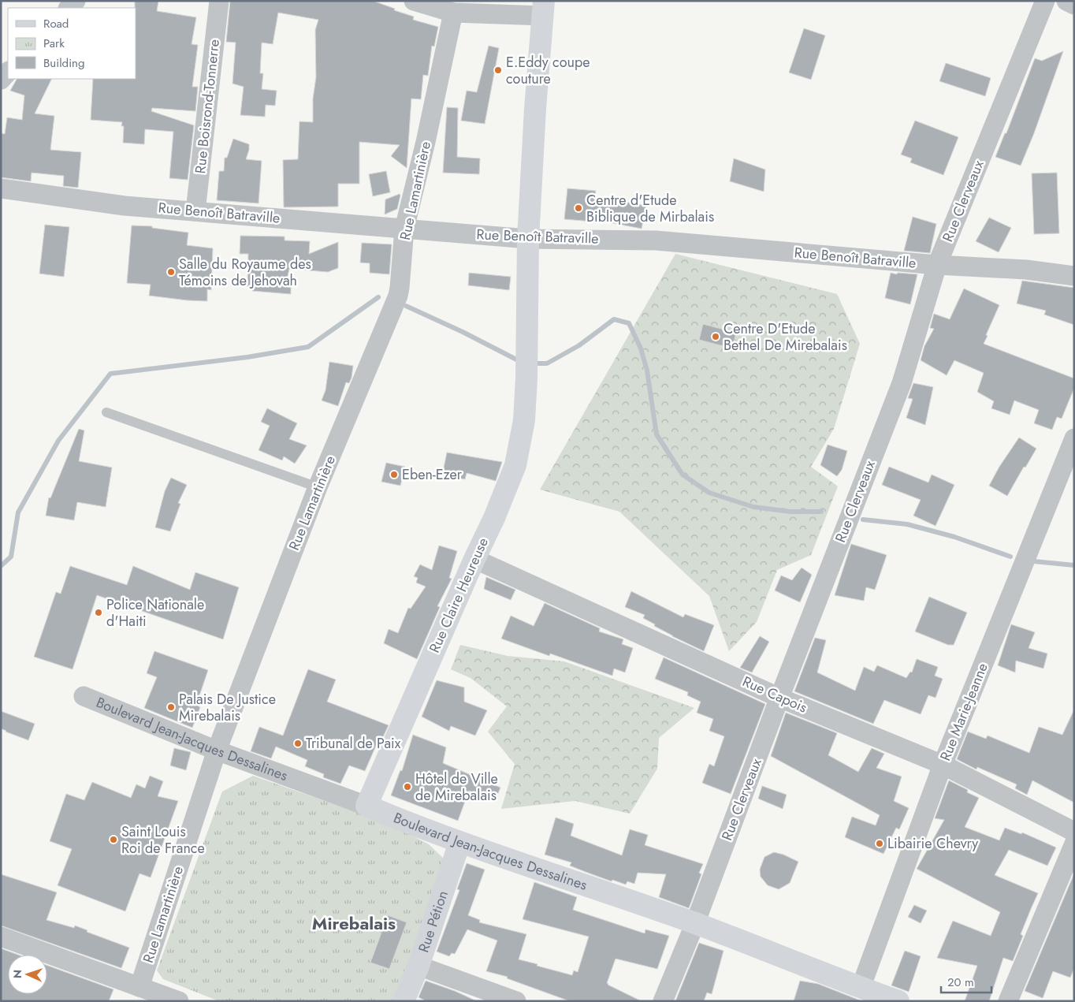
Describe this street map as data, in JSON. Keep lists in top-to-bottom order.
{
  "streets": {
    "main road": ["Rue Claire Heureuse", "Boulevard Jean-Jacques Dessalines", "Rue Pétion"],
    "street": [
      "Rue Boisrond-Tonnerre",
      "Rue Lamartinière",
      "Rue Clerveaux",
      "Rue Benoît Batraville",
      "Rue Capois",
      "Rue Marie-Jeanne"
    ]
  },
  "crossings": [
    ["Rue Boisrond-Tonnerre", "Rue Benoît Batraville"],
    ["Rue Lamartinière", "Rue Benoît Batraville"],
    ["Rue Lamartinière", "Boulevard Jean-Jacques Dessalines"],
    ["Rue Clerveaux", "Rue Benoît Batraville"],
    ["Rue Clerveaux", "Rue Capois"],
    ["Rue Clerveaux", "Boulevard Jean-Jacques Dessalines"],
    ["Rue Benoît Batraville", "Rue Claire Heureuse"],
    ["Rue Claire Heureuse", "Rue Capois"],
    ["Rue Claire Heureuse", "Boulevard Jean-Jacques Dessalines"],
    ["Rue Capois", "Rue Marie-Jeanne"],
    ["Rue Marie-Jeanne", "Boulevard Jean-Jacques Dessalines"],
    ["Boulevard Jean-Jacques Dessalines", "Rue Pétion"]
  ],
  "districts": ["Mirebalais"],
  "places": [
    "E.Eddy coupe couture",
    "Centre d'Etude Biblique de Mirbalais",
    "Salle du Royaume des Témoins de Jehovah",
    "Centre D'Etude Bethel De Mirebalais",
    "Eben-Ezer",
    "Police Nationale d'Haiti",
    "Palais De Justice Mirebalais",
    "Tribunal de Paix",
    "Hôtel de Ville de Mirebalais",
    "Saint Louis Roi de France",
    "Libairie Chevry"
  ],
  "legend": ["Road", "Park", "Building"],
  "scale_bar": "20 m",
  "north": "left"
}
